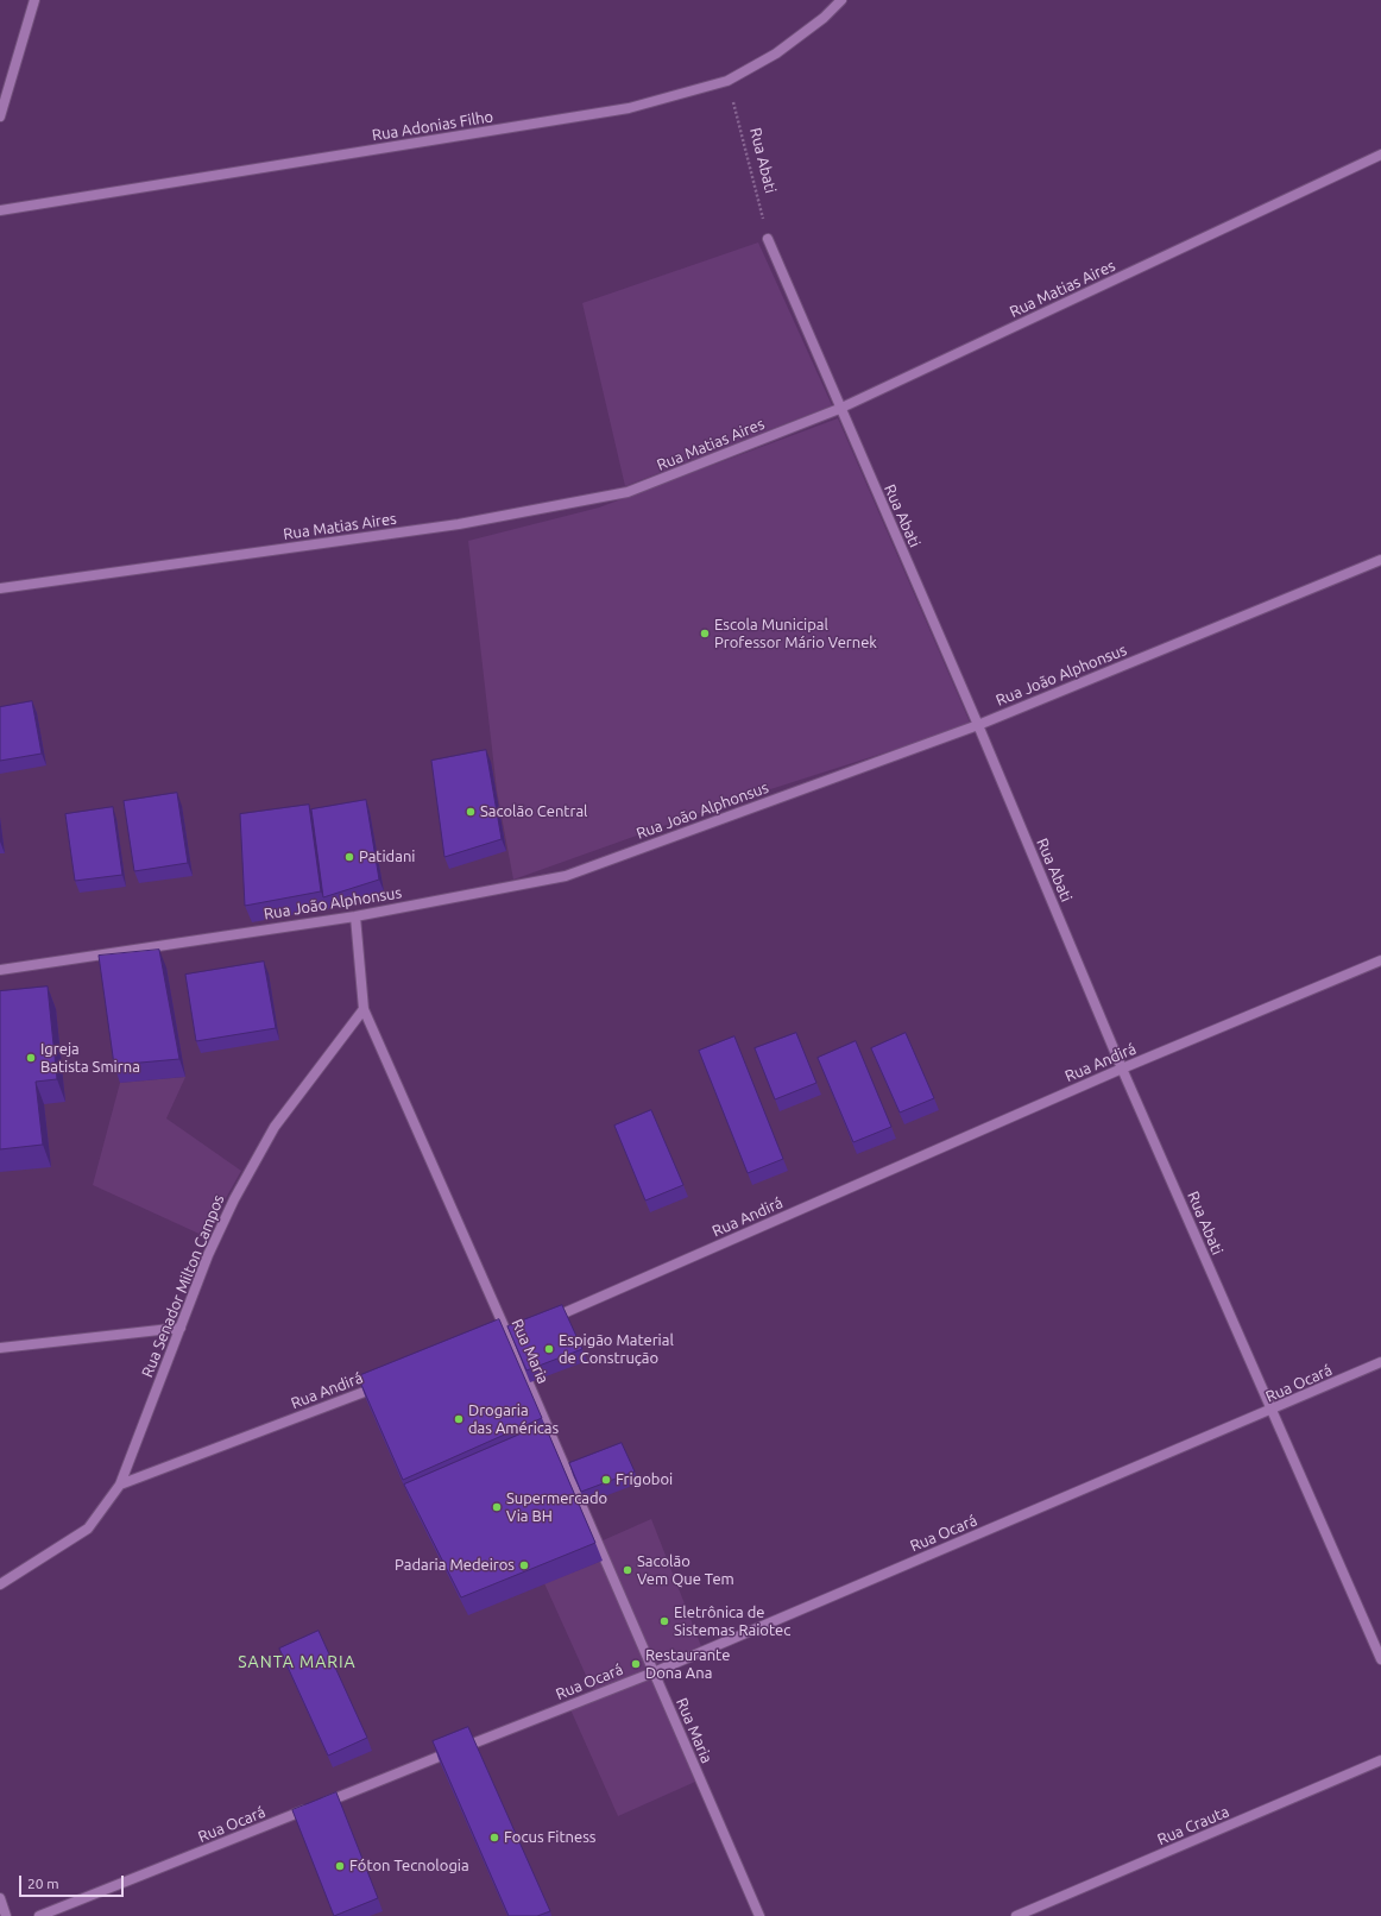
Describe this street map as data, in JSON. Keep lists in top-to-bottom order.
{
  "streets": {
    "street": [
      "Rua Adonias Filho",
      "Rua Abati",
      "Rua Matias Aires",
      "Rua João Alphonsus",
      "Rua Andirá",
      "Rua Senador Milton Campos",
      "Rua Maria",
      "Rua Ocará",
      "Rua Crauta"
    ]
  },
  "crossings": [
    ["Rua Adonias Filho", "Rua Abati"],
    ["Rua Abati", "Rua Matias Aires"],
    ["Rua Abati", "Rua João Alphonsus"],
    ["Rua Abati", "Rua Andirá"],
    ["Rua Abati", "Rua Ocará"],
    ["Rua Andirá", "Rua Senador Milton Campos"],
    ["Rua Senador Milton Campos", "Rua Maria"],
    ["Rua Maria", "Rua Ocará"]
  ],
  "districts": ["SANTA MARIA"],
  "places": [
    "Escola Municipal Professor Mário Vernek",
    "Sacolão Central",
    "Patidani",
    "Igreja Batista Smirna",
    "Espigão Material de Construção",
    "Drogaria das Américas",
    "Frigoboi",
    "Supermercado Via BH",
    "Padaria Medeiros",
    "Sacolão Vem Que Tem",
    "Eletrônica de Sistemas Raiotec",
    "Restaurante Dona Ana",
    "Focus Fitness",
    "Fóton Tecnologia"
  ],
  "scale_bar": "20 m"
}
